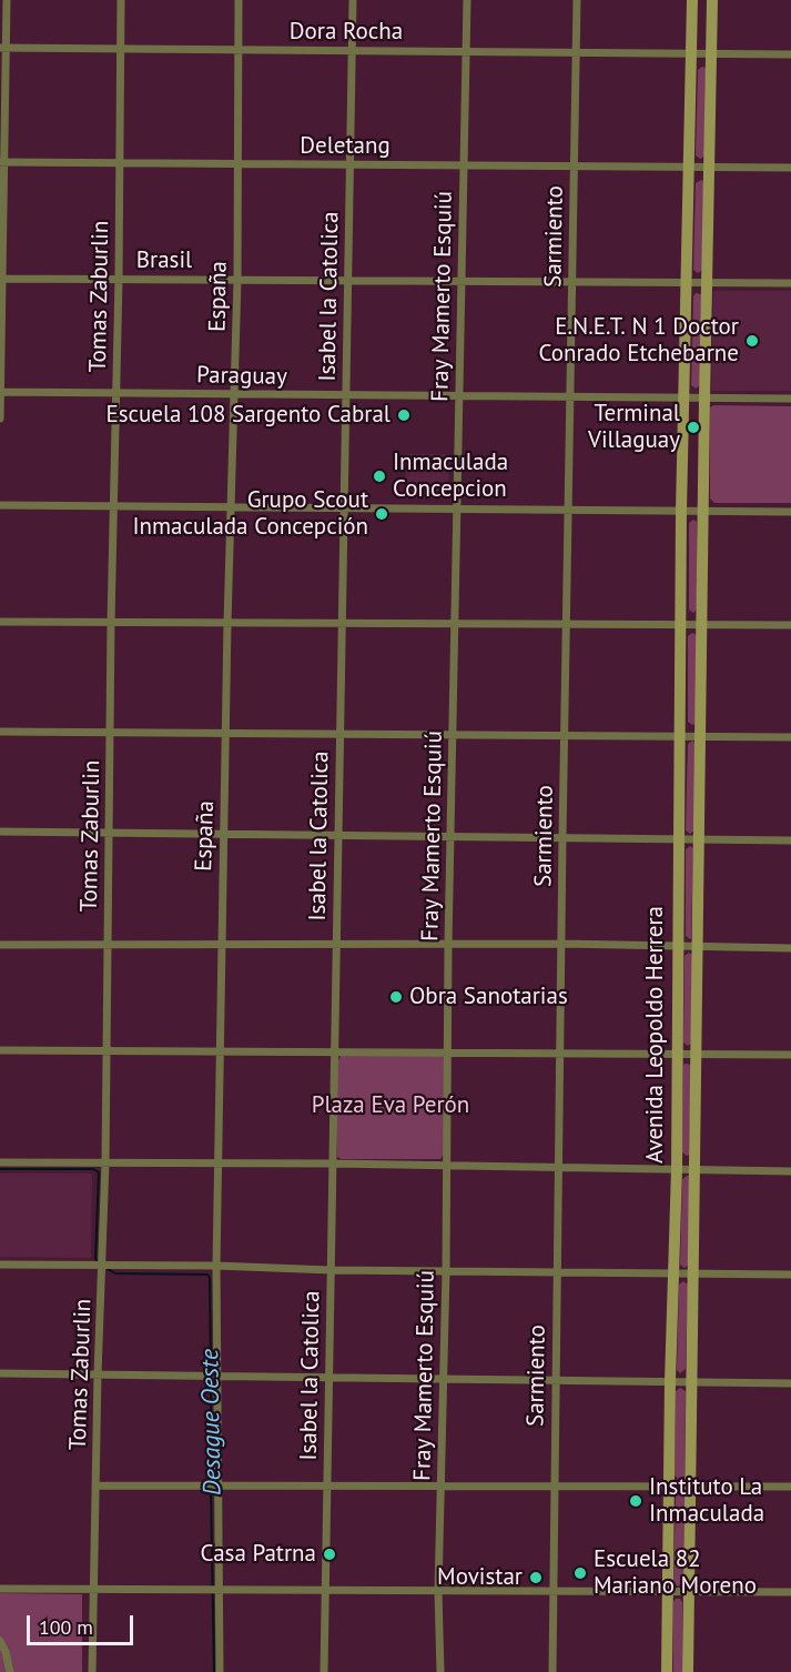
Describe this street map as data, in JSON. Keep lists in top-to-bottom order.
{
  "streets": {
    "street": [
      "Dora Rocha",
      "Deletang",
      "Sarmiento",
      "Brasil",
      "Tomas Zaburlin",
      "España",
      "Isabel la Catolica",
      "Fray Mamerto Esquiú",
      "Paraguay",
      "Avenida Leopoldo Herrera"
    ]
  },
  "crossings": [
    ["Dora Rocha", "Sarmiento"],
    ["Dora Rocha", "Tomas Zaburlin"],
    ["Dora Rocha", "España"],
    ["Dora Rocha", "Isabel la Catolica"],
    ["Dora Rocha", "Fray Mamerto Esquiú"],
    ["Dora Rocha", "Avenida Leopoldo Herrera"],
    ["Deletang", "Sarmiento"],
    ["Deletang", "Tomas Zaburlin"],
    ["Deletang", "España"],
    ["Deletang", "Isabel la Catolica"],
    ["Deletang", "Fray Mamerto Esquiú"],
    ["Deletang", "Avenida Leopoldo Herrera"],
    ["Sarmiento", "Brasil"],
    ["Sarmiento", "Paraguay"],
    ["Brasil", "Tomas Zaburlin"],
    ["Brasil", "España"],
    ["Brasil", "Isabel la Catolica"],
    ["Brasil", "Fray Mamerto Esquiú"],
    ["Brasil", "Avenida Leopoldo Herrera"],
    ["Tomas Zaburlin", "Paraguay"],
    ["España", "Paraguay"],
    ["Isabel la Catolica", "Paraguay"],
    ["Fray Mamerto Esquiú", "Paraguay"],
    ["Paraguay", "Avenida Leopoldo Herrera"]
  ],
  "water": ["Desague Oeste"],
  "parks": ["Plaza Eva Perón"],
  "places": [
    "E.N.E.T. N 1 Doctor Conrado Etchebarne",
    "Escuela 108 Sargento Cabral",
    "Terminal Villaguay",
    "Inmaculada Concepcion",
    "Grupo Scout Inmaculada Concepción",
    "Obra Sanotarias",
    "Instituto La Inmaculada",
    "Casa Patrna",
    "Escuela 82 Mariano Moreno",
    "Movistar"
  ],
  "scale_bar": "100 m"
}
